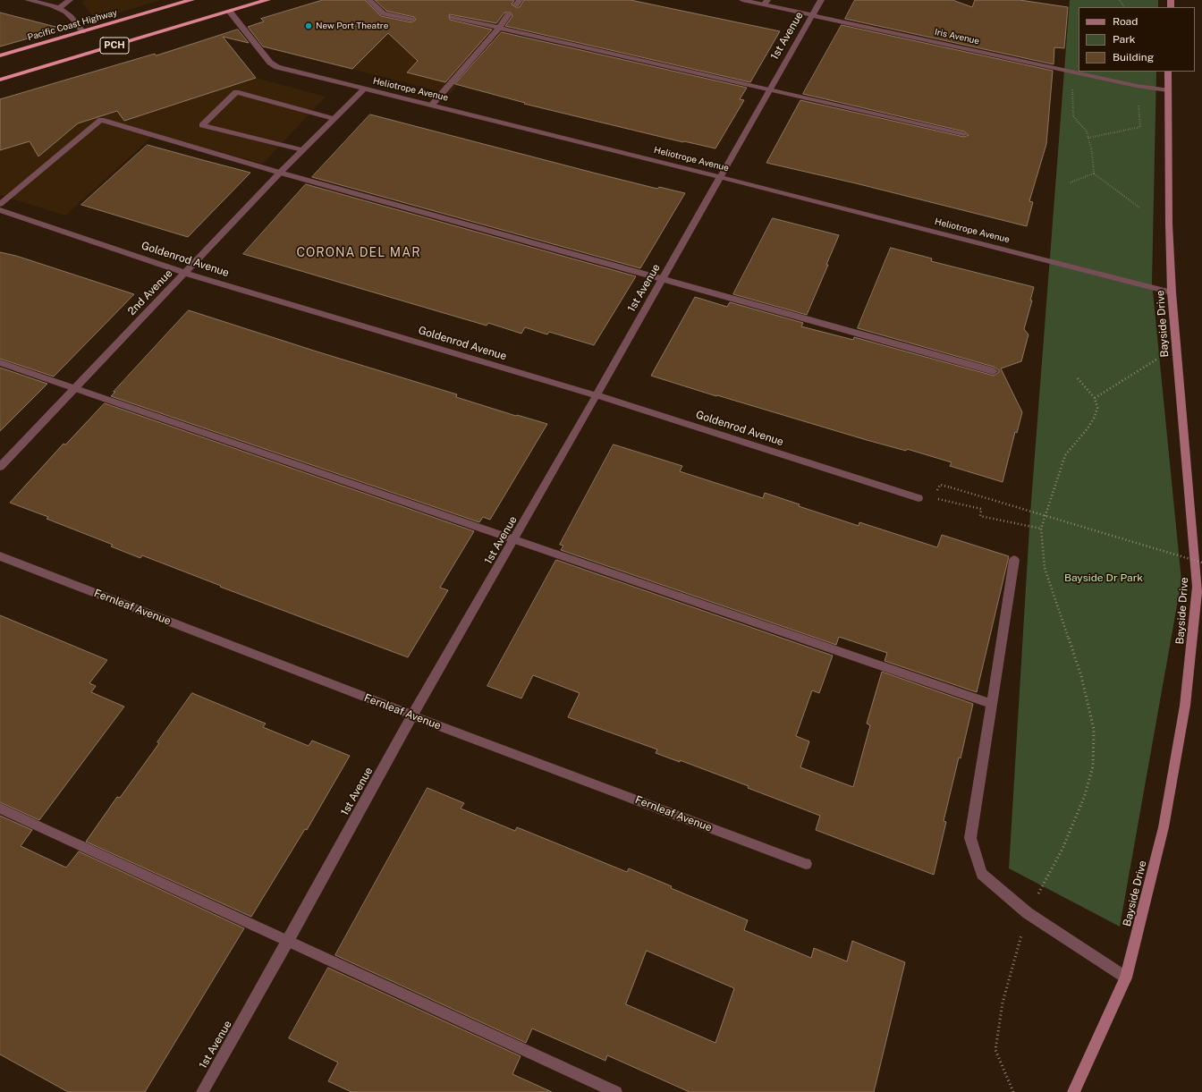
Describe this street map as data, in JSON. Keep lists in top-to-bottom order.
{
  "streets": {
    "highway": ["Pacific Coast Highway", "PCH"],
    "main road": ["Bayside Drive"],
    "street": [
      "1st Avenue",
      "Iris Avenue",
      "Heliotrope Avenue",
      "Goldenrod Avenue",
      "2nd Avenue",
      "Fernleaf Avenue"
    ]
  },
  "crossings": [
    ["1st Avenue", "Iris Avenue"],
    ["1st Avenue", "Heliotrope Avenue"],
    ["1st Avenue", "Goldenrod Avenue"],
    ["1st Avenue", "Fernleaf Avenue"],
    ["Iris Avenue", "Bayside Drive"],
    ["PCH", "Heliotrope Avenue"],
    ["Heliotrope Avenue", "2nd Avenue"],
    ["Heliotrope Avenue", "Bayside Drive"],
    ["Goldenrod Avenue", "2nd Avenue"]
  ],
  "districts": ["CORONA DEL MAR"],
  "parks": ["Bayside Dr Park"],
  "places": ["New Port Theatre"],
  "legend": ["Road", "Park", "Building"]
}
